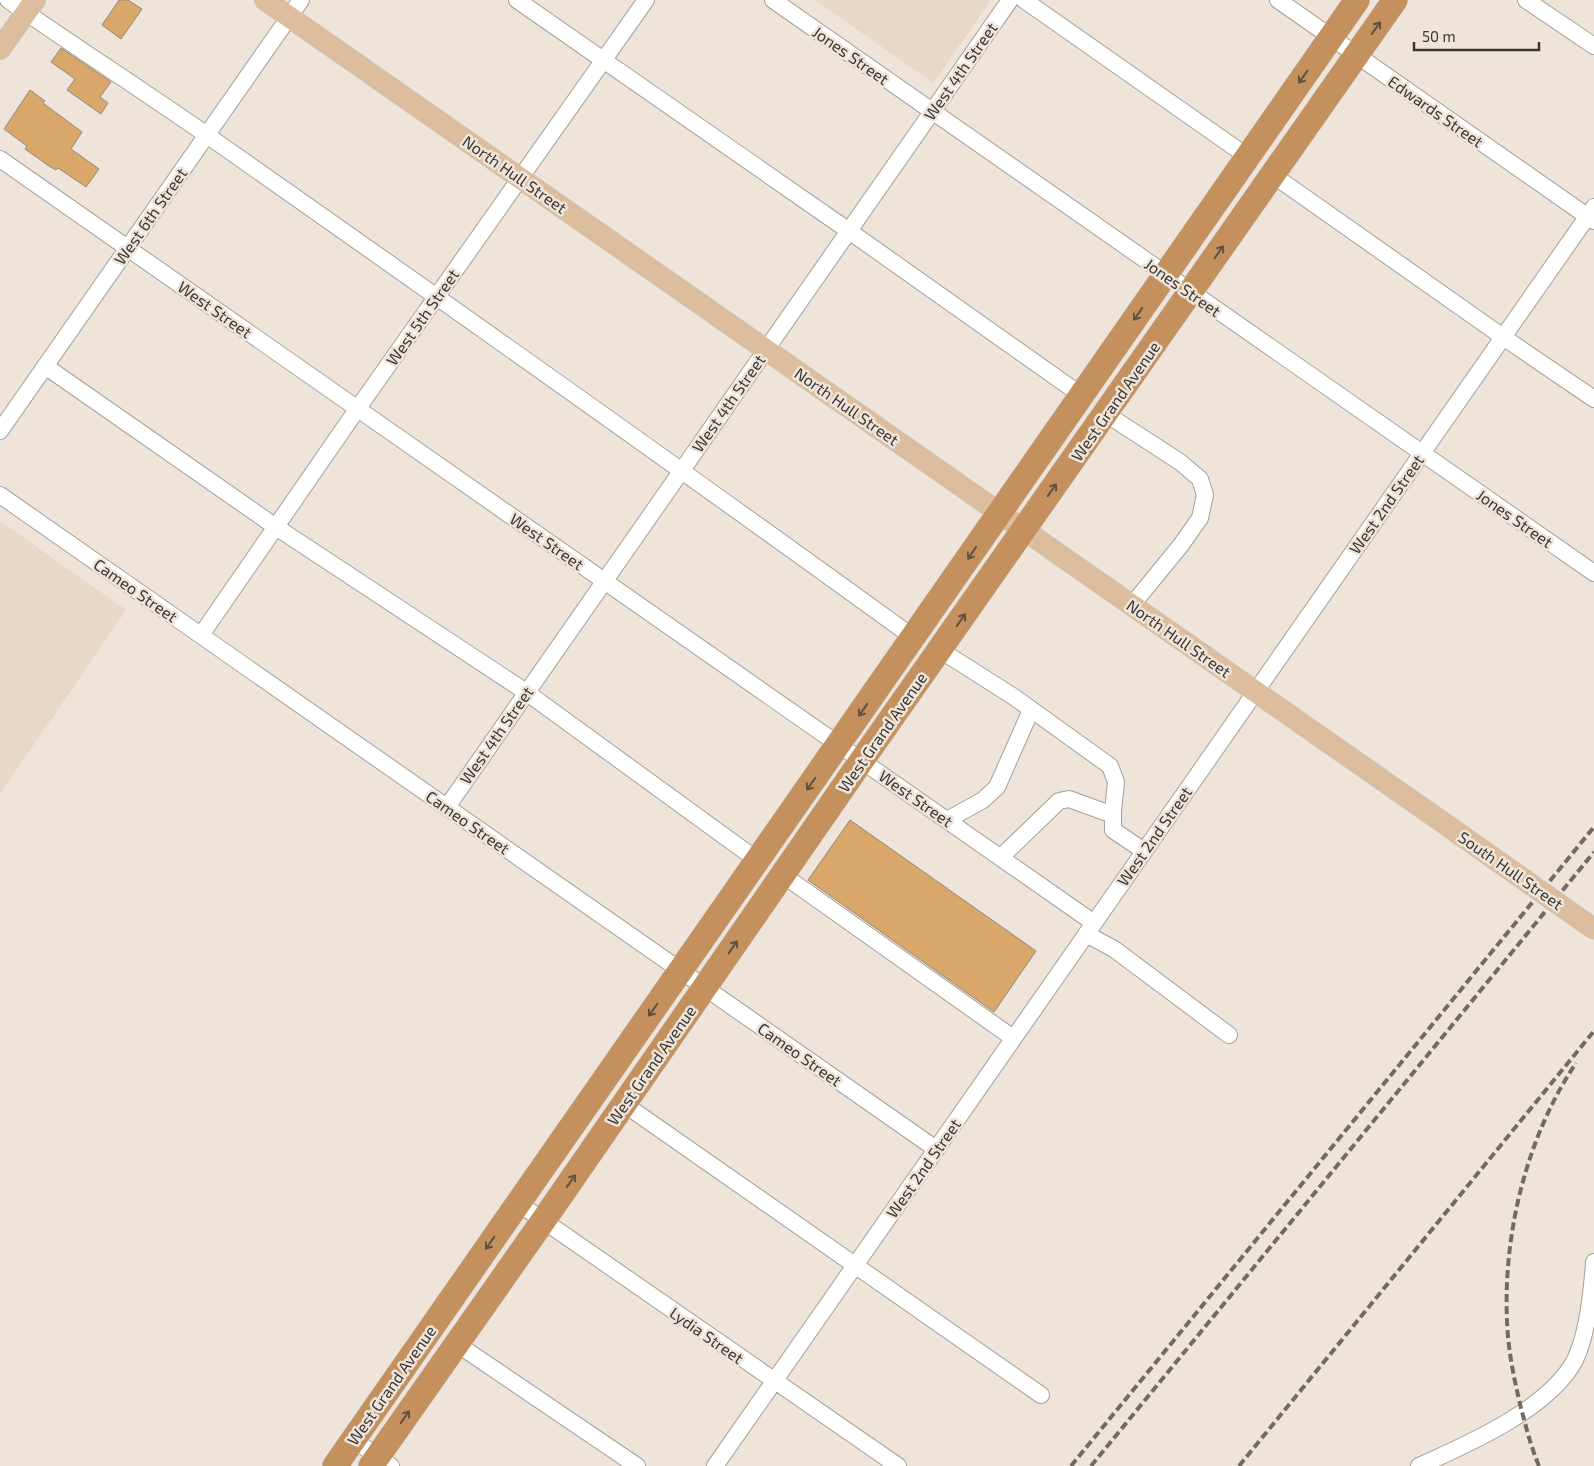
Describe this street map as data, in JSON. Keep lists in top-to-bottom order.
{
  "streets": {
    "highway": ["West Grand Avenue"],
    "main road": ["North Hull Street", "South Hull Street"],
    "street": [
      "Jones Street",
      "West 4th Street",
      "Edwards Street",
      "West 6th Street",
      "West Street",
      "West 5th Street",
      "West 2nd Street",
      "Cameo Street",
      "Lydia Street"
    ]
  },
  "crossings": [
    ["Jones Street", "West 4th Street"],
    ["Jones Street", "West Grand Avenue"],
    ["Jones Street", "West 2nd Street"],
    ["West 4th Street", "North Hull Street"],
    ["West 4th Street", "West Street"],
    ["West 4th Street", "Cameo Street"],
    ["Edwards Street", "West Grand Avenue"],
    ["Edwards Street", "West 2nd Street"],
    ["North Hull Street", "West 6th Street"],
    ["North Hull Street", "West 5th Street"],
    ["North Hull Street", "West Grand Avenue"],
    ["North Hull Street", "West 2nd Street"],
    ["North Hull Street", "South Hull Street"],
    ["West 6th Street", "West Street"],
    ["West Street", "West 5th Street"],
    ["West Street", "West Grand Avenue"],
    ["West Street", "West 2nd Street"],
    ["West 5th Street", "Cameo Street"],
    ["West Grand Avenue", "Cameo Street"],
    ["West Grand Avenue", "Lydia Street"],
    ["West 2nd Street", "Cameo Street"],
    ["West 2nd Street", "Lydia Street"]
  ],
  "scale_bar": "50 m"
}
